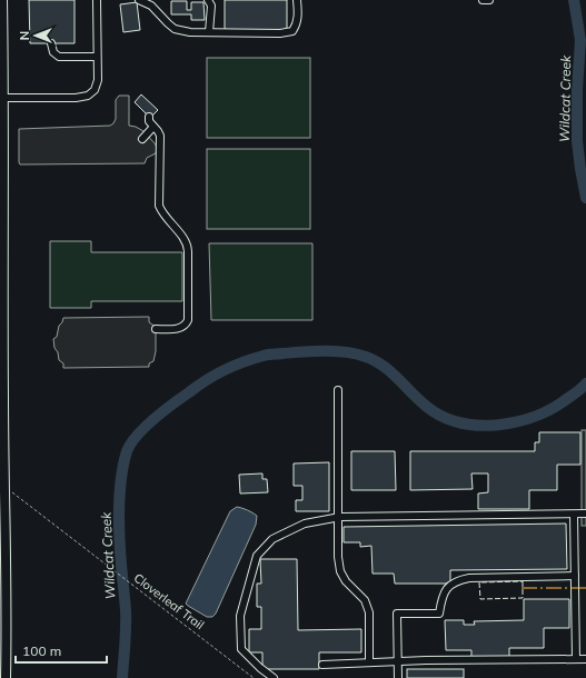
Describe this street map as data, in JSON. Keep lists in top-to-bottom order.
{
  "streets": {
    "path": ["Cloverleaf Trail"]
  },
  "water": ["Wildcat Creek"],
  "scale_bar": "100 m",
  "north": "left"
}
